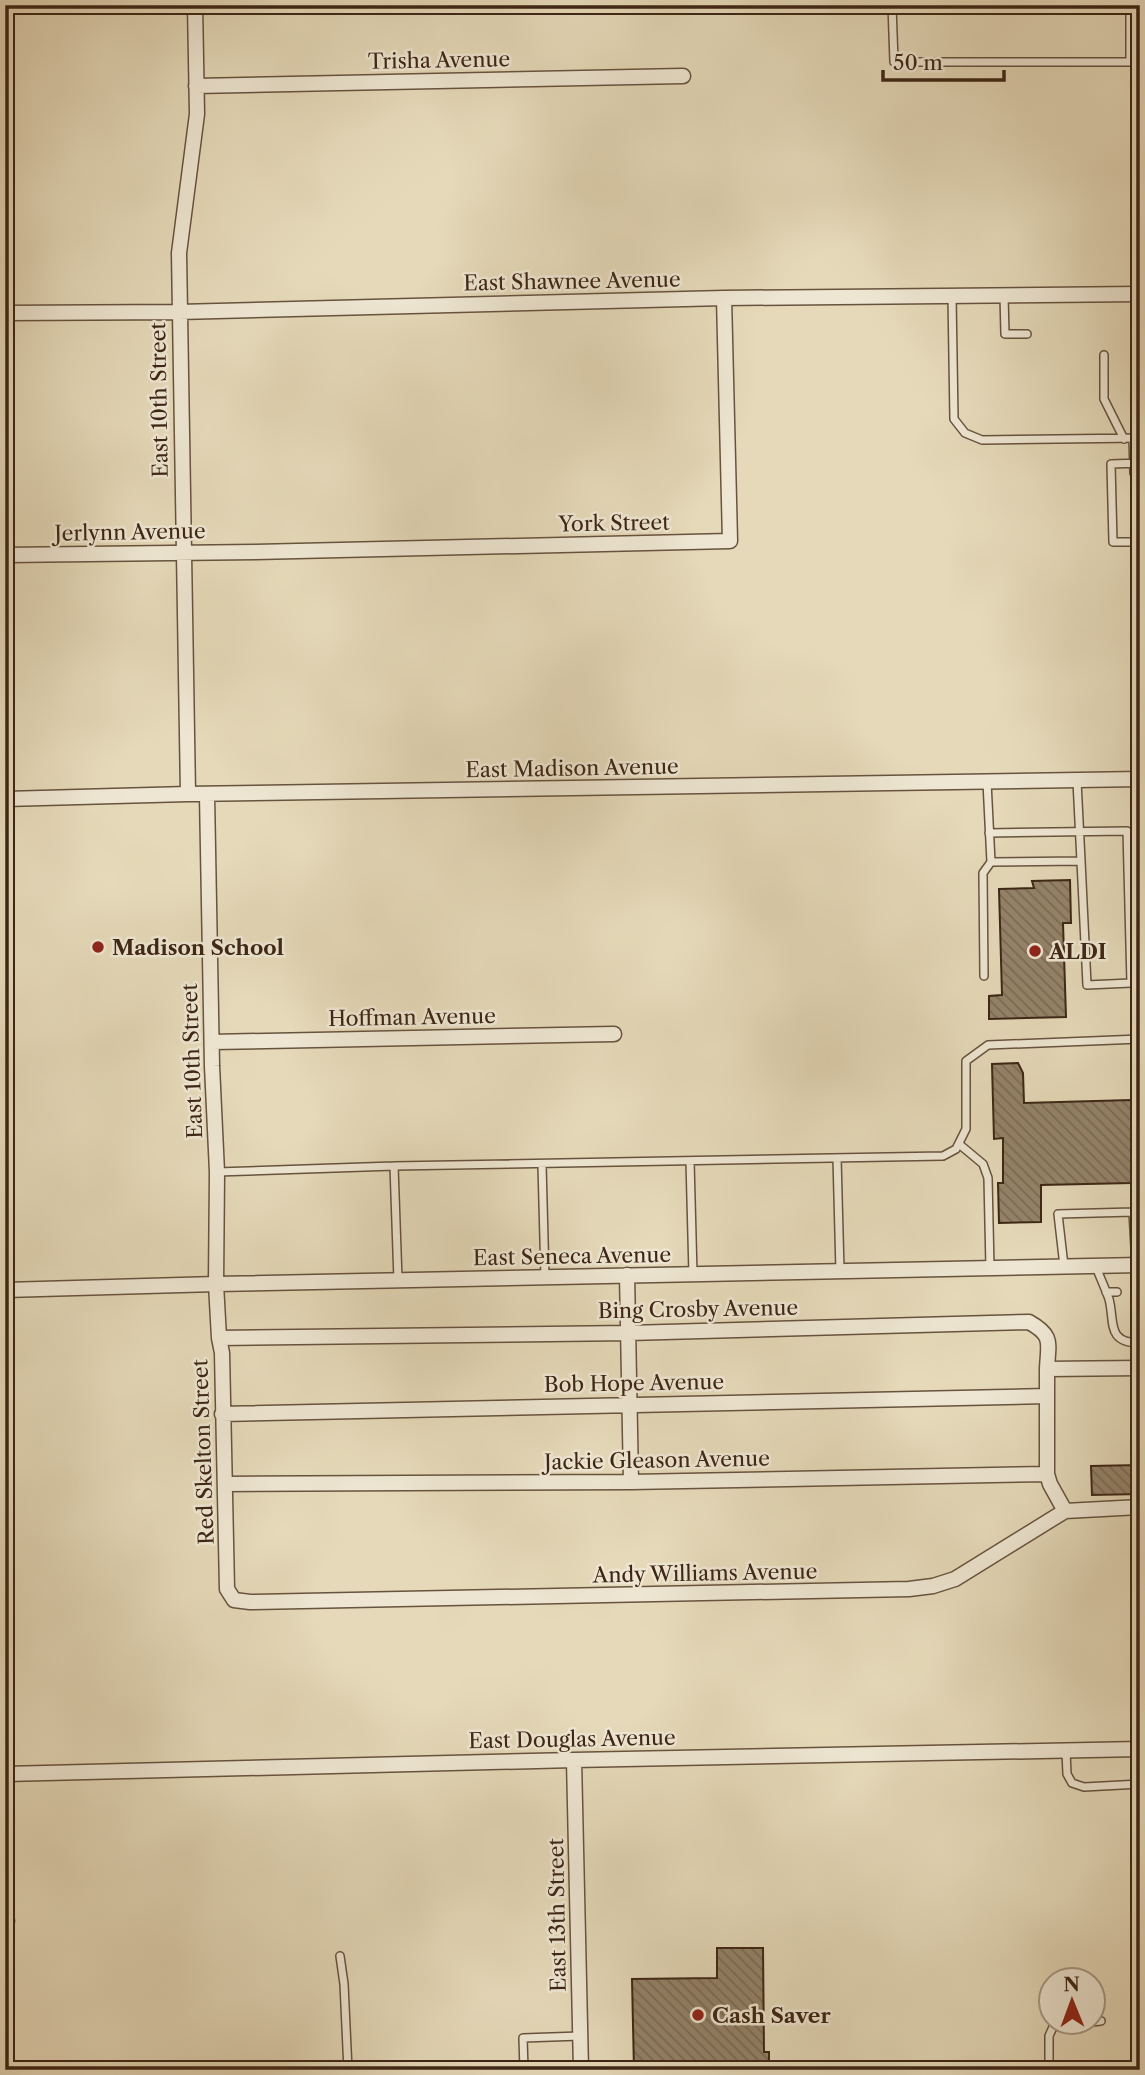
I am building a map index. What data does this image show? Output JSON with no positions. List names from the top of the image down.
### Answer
{
  "streets": {
    "street": [
      "Trisha Avenue",
      "East Shawnee Avenue",
      "East 10th Street",
      "York Street",
      "Jerlynn Avenue",
      "East Madison Avenue",
      "Hoffman Avenue",
      "East Seneca Avenue",
      "Bing Crosby Avenue",
      "Bob Hope Avenue",
      "Red Skelton Street",
      "Jackie Gleason Avenue",
      "Andy Williams Avenue",
      "East Douglas Avenue",
      "East 13th Street"
    ]
  },
  "crossings": [
    ["Trisha Avenue", "East 10th Street"],
    ["East Shawnee Avenue", "East 10th Street"],
    ["East Shawnee Avenue", "York Street"],
    ["East 10th Street", "Jerlynn Avenue"],
    ["East 10th Street", "East Madison Avenue"],
    ["East 10th Street", "Hoffman Avenue"],
    ["East 10th Street", "East Seneca Avenue"],
    ["East 10th Street", "Red Skelton Street"],
    ["York Street", "Jerlynn Avenue"],
    ["East Seneca Avenue", "Red Skelton Street"],
    ["Bing Crosby Avenue", "Red Skelton Street"],
    ["Bob Hope Avenue", "Red Skelton Street"],
    ["Red Skelton Street", "Jackie Gleason Avenue"],
    ["Red Skelton Street", "Andy Williams Avenue"],
    ["East Douglas Avenue", "East 13th Street"]
  ],
  "places": ["Madison School", "ALDI", "Cash Saver"],
  "scale_bar": "50 m",
  "north": "top"
}
